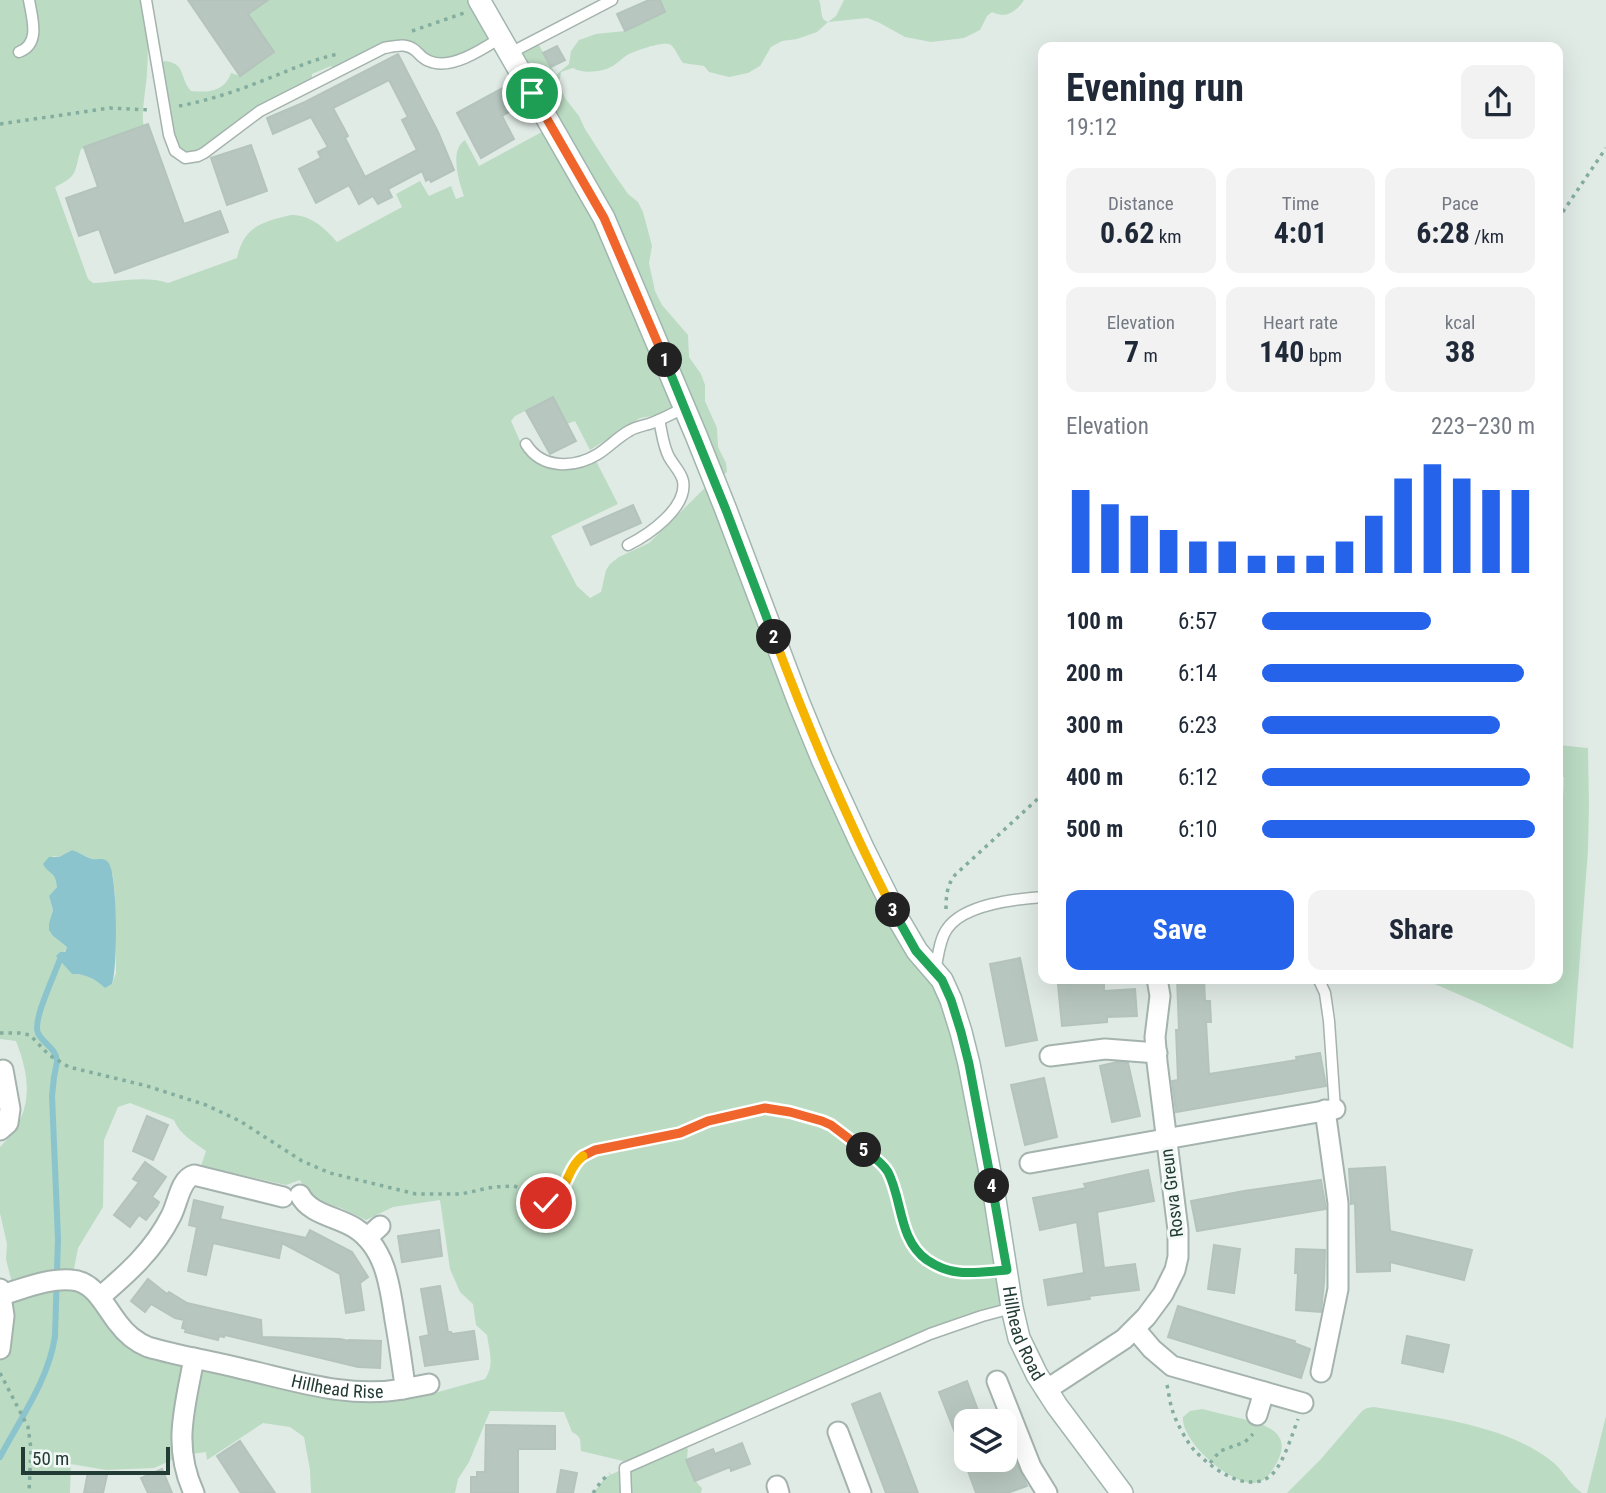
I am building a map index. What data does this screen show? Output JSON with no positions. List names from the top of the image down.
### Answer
{
  "streets": {
    "street": ["Rosva Greun", "Hillhead Road", "Hillhead Rise"]
  },
  "crossings": [
    ["Rosva Greun", "Hillhead Road"]
  ],
  "scale_bar": "50 m",
  "page": {
    "heading": ["Evening run", "19:12"],
    "stats": [
      ["Distance", "0.62 km"],
      ["Time", "4:01"],
      ["Pace", "6:28 /km"],
      ["Elevation", "7 m"],
      ["Heart rate", "140 bpm"],
      ["kcal", "38"]
    ],
    "pins": [
      "1",
      "2",
      "3",
      "5",
      "4"
    ],
    "chart": ["Elevation", "223–230 m"],
    "list": [
      {
        "name": "100 m",
        "note": "6:57"
      },
      {
        "name": "200 m",
        "note": "6:14"
      },
      {
        "name": "300 m",
        "note": "6:23"
      },
      {
        "name": "400 m",
        "note": "6:12"
      },
      {
        "name": "500 m",
        "note": "6:10"
      }
    ],
    "buttons": ["Save", "Share"],
    "scale": "50 m"
  }
}
